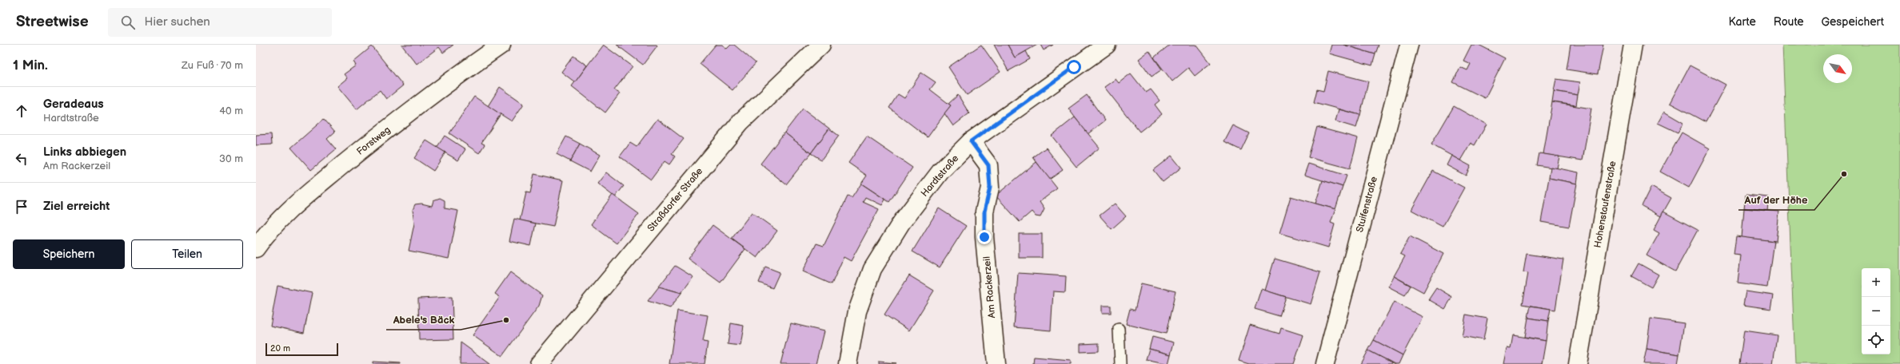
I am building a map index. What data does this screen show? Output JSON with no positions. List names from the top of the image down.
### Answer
{
  "streets": {
    "street": [
      "Forstweg",
      "Hardtstraße",
      "Straßdorfer Straße",
      "Stuifenstraße",
      "Hohenstaufenstraße",
      "Am Rackerzeil"
    ]
  },
  "crossings": [
    ["Hardtstraße", "Am Rackerzeil"]
  ],
  "places": ["Auf der Höhe", "Abele's Bäck"],
  "scale_bar": "20 m",
  "north": "bottom right",
  "page": {
    "header": "Streetwise",
    "search": "Hier suchen",
    "nav": ["Karte", "Route", "Gespeichert"],
    "heading": ["1 Min.", "Zu Fuß · 70 m"],
    "list": [
      ["Geradeaus", "Hardtstraße", "40 m"],
      ["Links abbiegen", "Am Rackerzeil", "30 m"],
      "Ziel erreicht"
    ],
    "buttons": ["Speichern", "Teilen"],
    "map_buttons": ["+", "−"],
    "scale": "20 m"
  }
}
